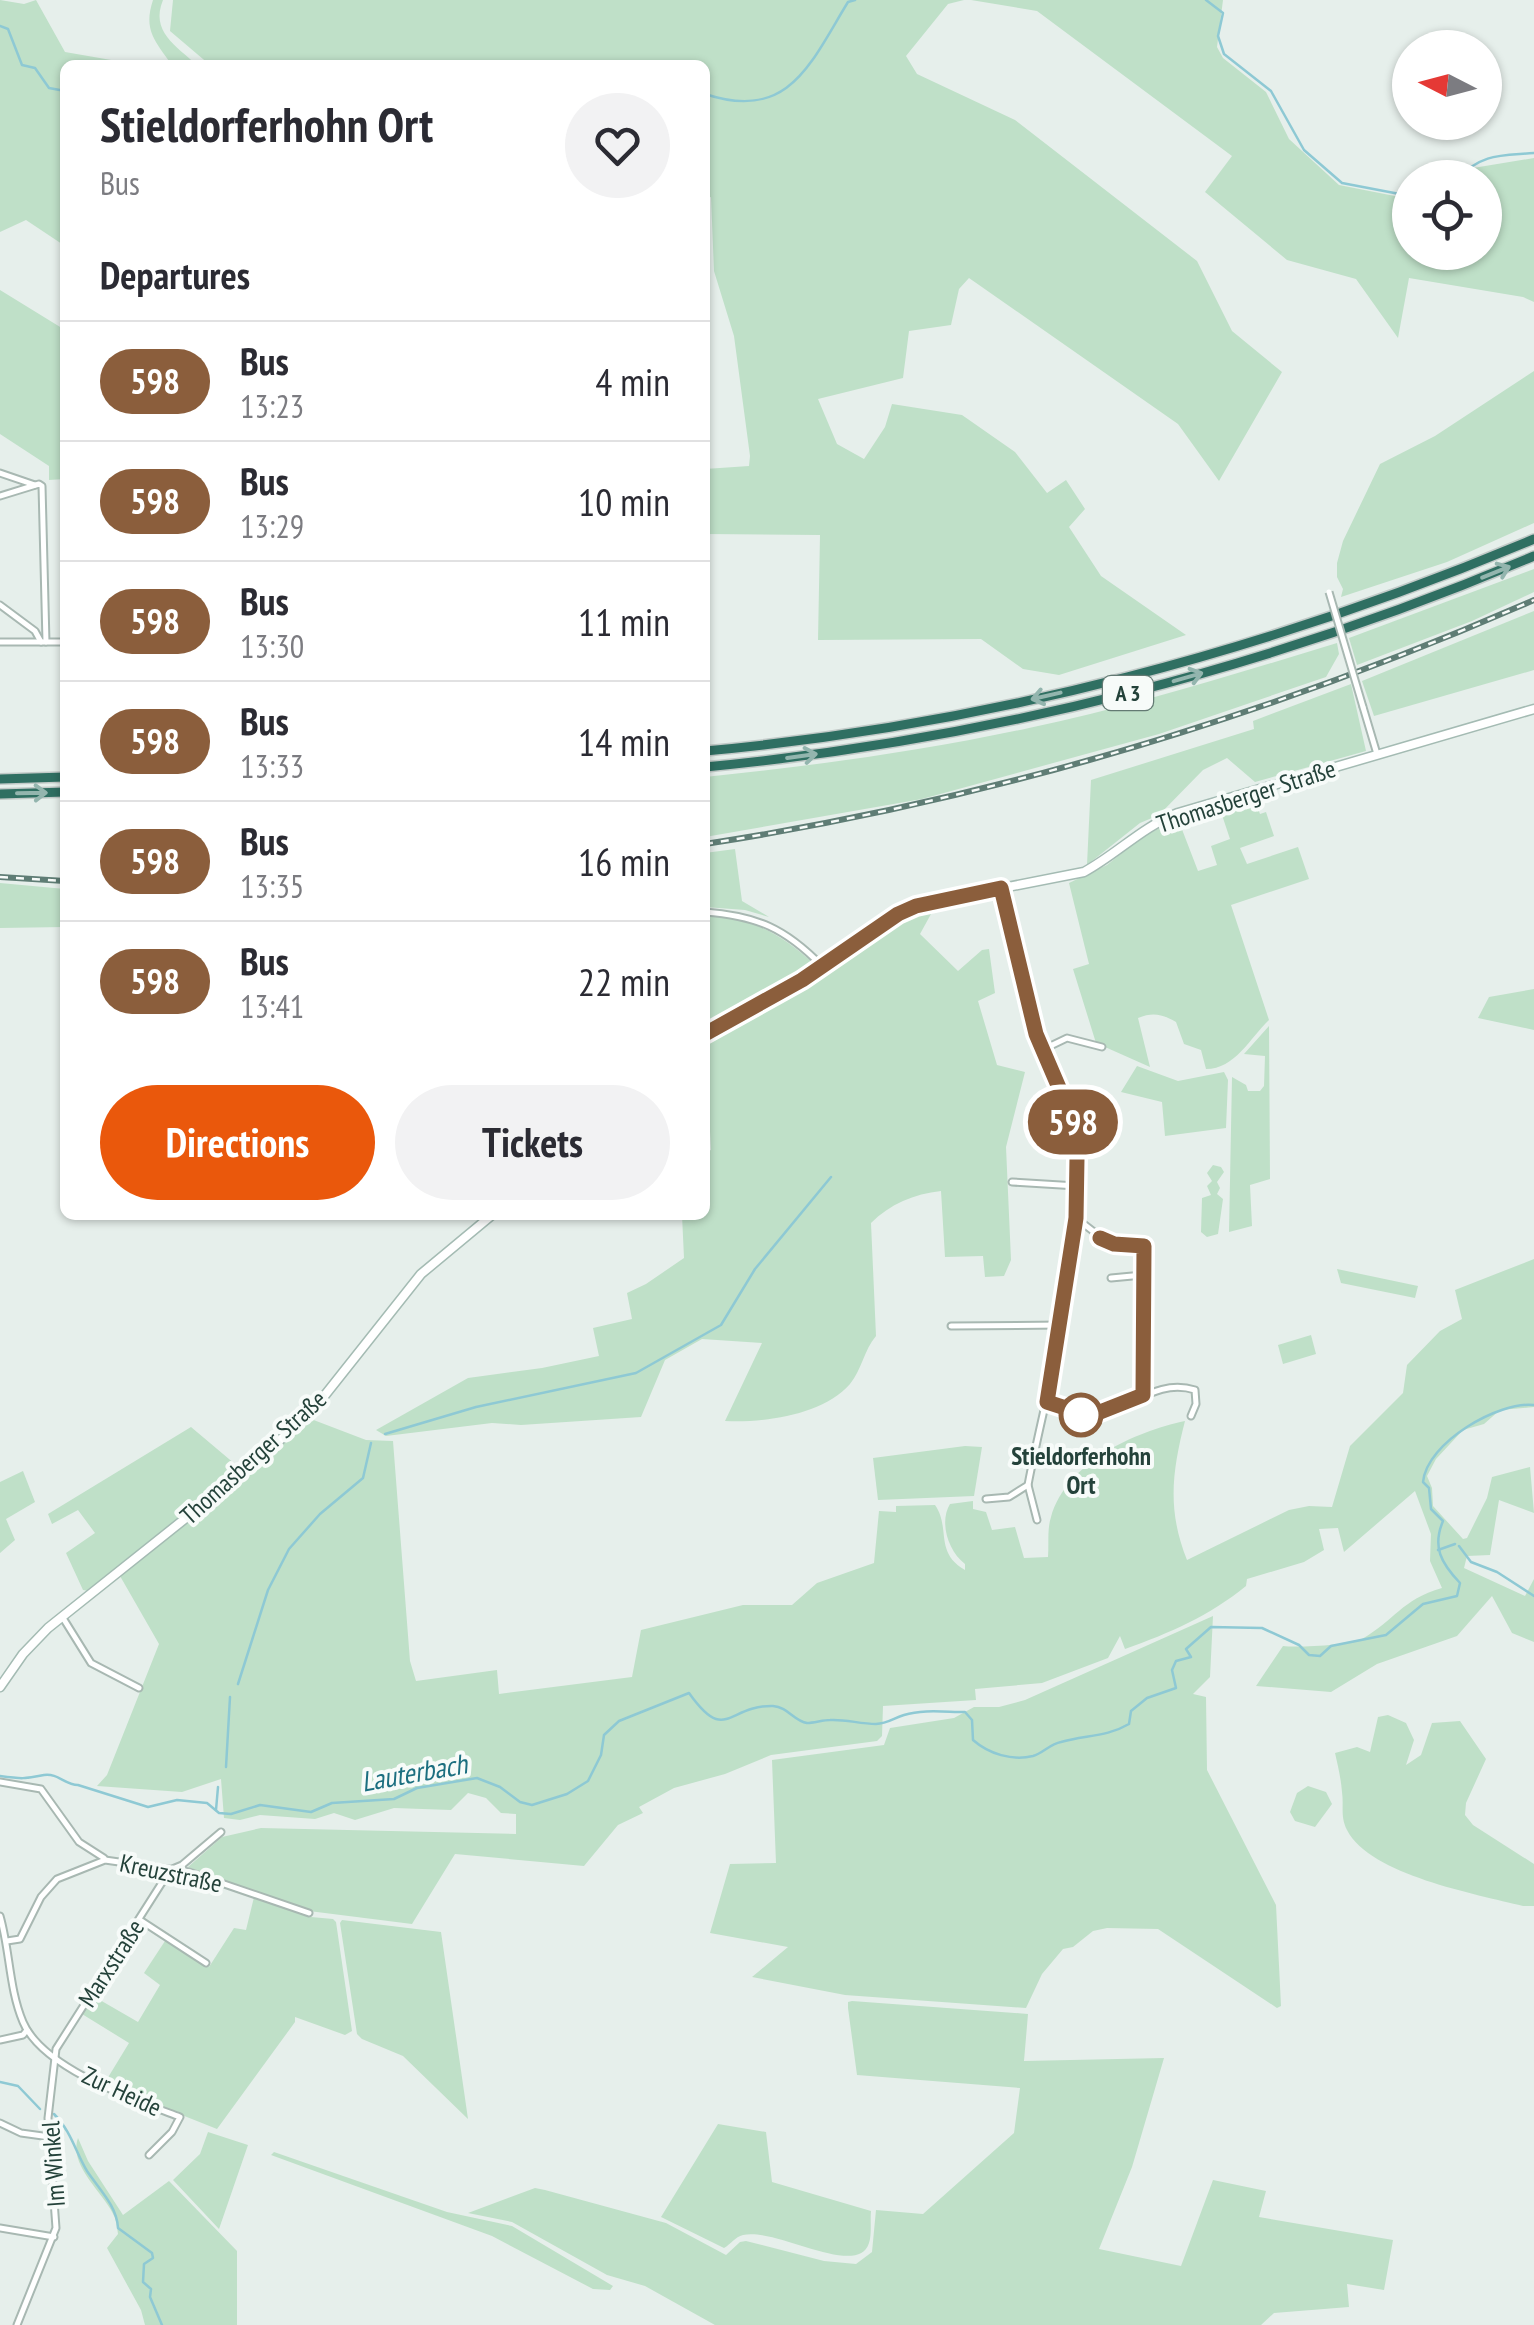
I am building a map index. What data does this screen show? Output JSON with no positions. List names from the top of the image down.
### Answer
{
  "streets": {
    "highway": ["A 3"],
    "main road": ["Thomasberger Straße"],
    "street": [
      "Kreuzstraße",
      "Marxstraße",
      "Zur Heide",
      "Im Winkel"
    ]
  },
  "crossings": [
    ["Kreuzstraße", "Marxstraße"],
    ["Kreuzstraße", "Zur Heide"],
    ["Marxstraße", "Zur Heide"],
    ["Marxstraße", "Im Winkel"],
    ["Zur Heide", "Im Winkel"]
  ],
  "water": ["Lauterbach"],
  "places": ["Stieldorferhohn Ort"],
  "lines": ["bus line 598"],
  "north": "left",
  "page": {
    "on_map": "598",
    "heading": [
      ["Stieldorferhohn Ort", "Bus"],
      "Departures"
    ],
    "list": [
      {
        "mark": "598",
        "name": "Bus",
        "note": "13:23",
        "value": "4 min"
      },
      {
        "mark": "598",
        "name": "Bus",
        "note": "13:29",
        "value": "10 min"
      },
      {
        "mark": "598",
        "name": "Bus",
        "note": "13:30",
        "value": "11 min"
      },
      {
        "mark": "598",
        "name": "Bus",
        "note": "13:33",
        "value": "14 min"
      },
      {
        "mark": "598",
        "name": "Bus",
        "note": "13:35",
        "value": "16 min"
      },
      {
        "mark": "598",
        "name": "Bus",
        "note": "13:41",
        "value": "22 min"
      }
    ],
    "buttons": ["Directions", "Tickets"]
  }
}
